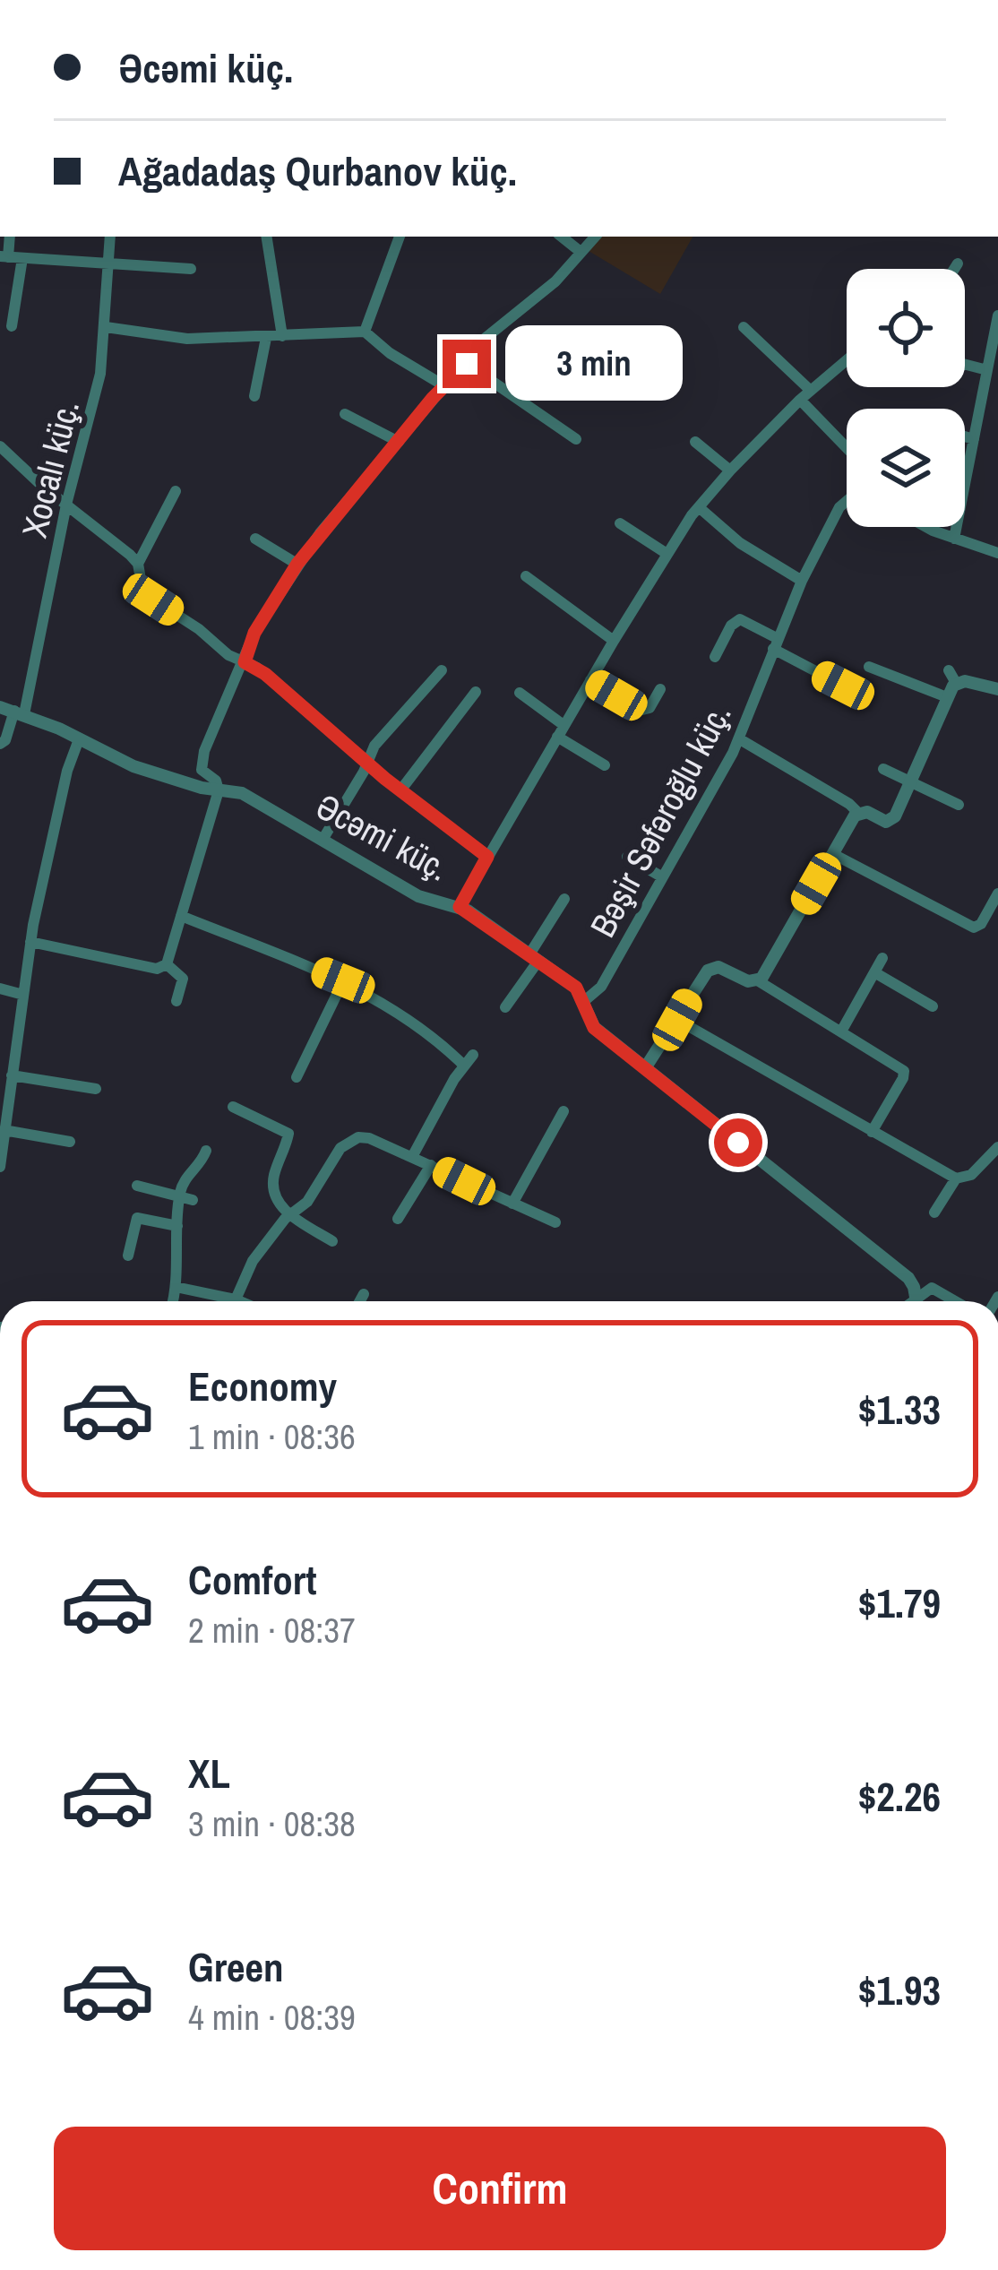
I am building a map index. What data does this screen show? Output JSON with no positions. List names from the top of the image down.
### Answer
{
  "streets": {
    "street": ["Xocalı küç.", "Bəşir Səfəroğlu küç.", "Əcəmi küç."]
  },
  "crossings": [
    ["Xocalı küç.", "Əcəmi küç."],
    ["Bəşir Səfəroğlu küç.", "Əcəmi küç."]
  ],
  "page": {
    "banner": ["Əcəmi küç.", "Ağadadaş Qurbanov küç."],
    "bubble": "3 min",
    "list": [
      {
        "name": "Economy",
        "note": "1 min · 08:36",
        "value": "$1.33"
      },
      {
        "name": "Comfort",
        "note": "2 min · 08:37",
        "value": "$1.79"
      },
      {
        "name": "XL",
        "note": "3 min · 08:38",
        "value": "$2.26"
      },
      {
        "name": "Green",
        "note": "4 min · 08:39",
        "value": "$1.93"
      }
    ],
    "buttons": "Confirm"
  }
}
